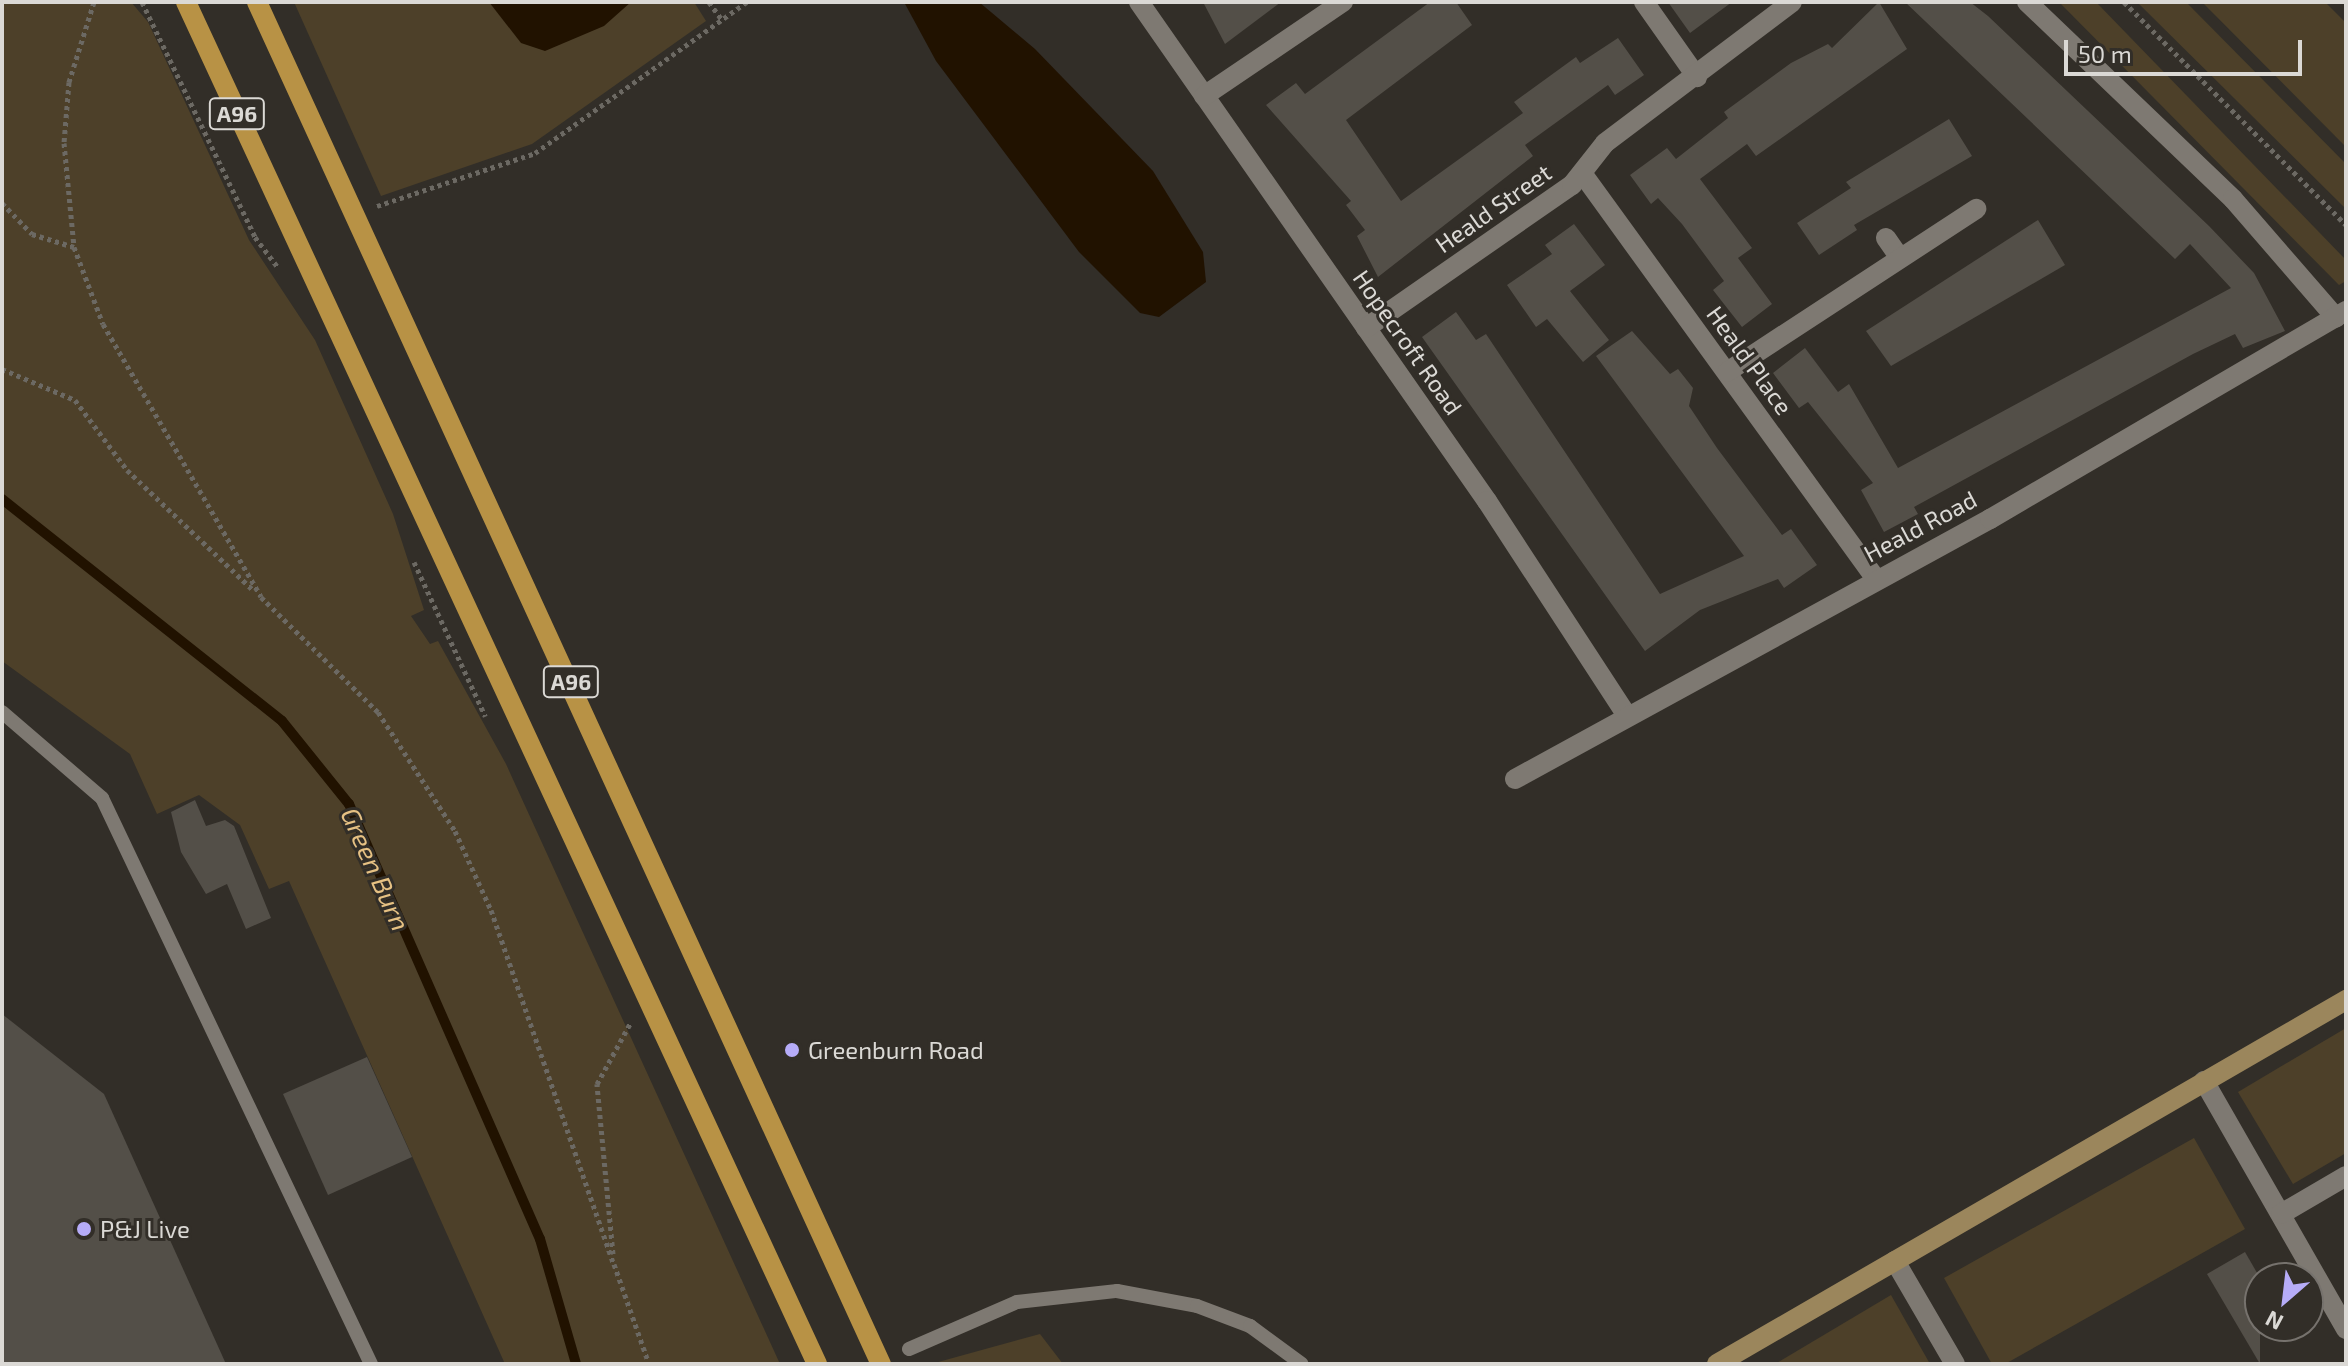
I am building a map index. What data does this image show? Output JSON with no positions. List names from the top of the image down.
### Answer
{
  "streets": {
    "main road": ["A96"],
    "street": [
      "Heald Street",
      "Hopecroft Road",
      "Heald Place",
      "Heald Road"
    ]
  },
  "crossings": [
    ["Heald Street", "Hopecroft Road"],
    ["Heald Street", "Heald Place"],
    ["Hopecroft Road", "Heald Road"],
    ["Heald Place", "Heald Road"]
  ],
  "water": ["Green Burn"],
  "places": ["Greenburn Road", "P&J Live"],
  "scale_bar": "50 m",
  "north": "bottom left"
}
